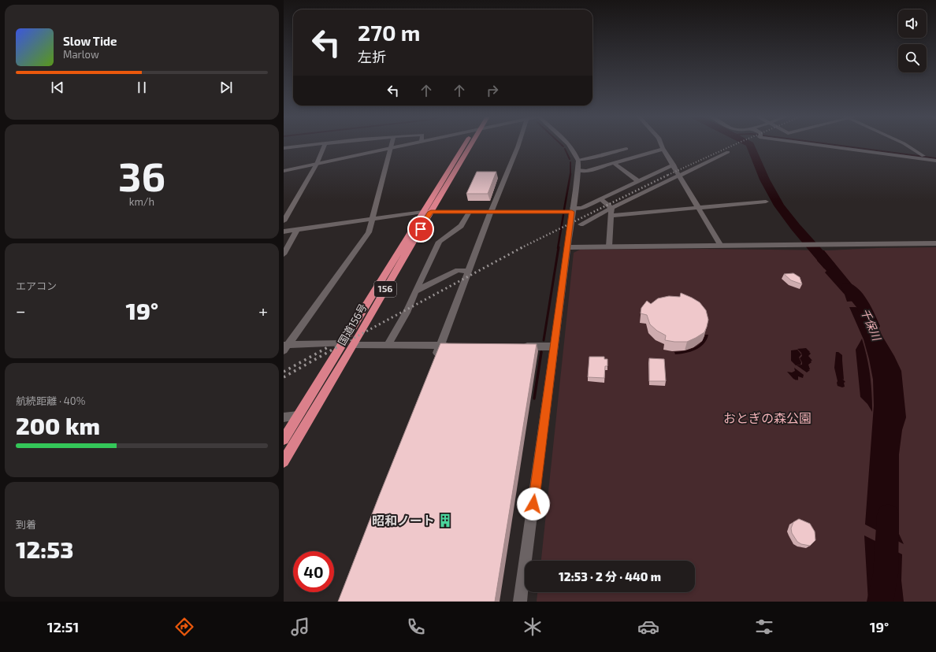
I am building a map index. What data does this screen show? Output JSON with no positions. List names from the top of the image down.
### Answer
{
  "streets": {
    "highway": ["156", "国道156号"]
  },
  "water": ["千保川"],
  "parks": ["おとぎの森公園"],
  "places": {
    "building": ["昭和ノート"]
  },
  "page": {
    "turn": ["270 m", "左折"],
    "song": ["Slow Tide", "Marlow"],
    "tile": [
      ["36", "km/h"],
      "エアコン",
      ["航続距離 · 40%", "200 km"],
      ["到着", "12:53"]
    ],
    "heat": ["−", "19°", "+"],
    "limit": "40",
    "trip": "12:53 · 2 分 · 440 m",
    "tabs": ["12:51", "19°"]
  }
}
